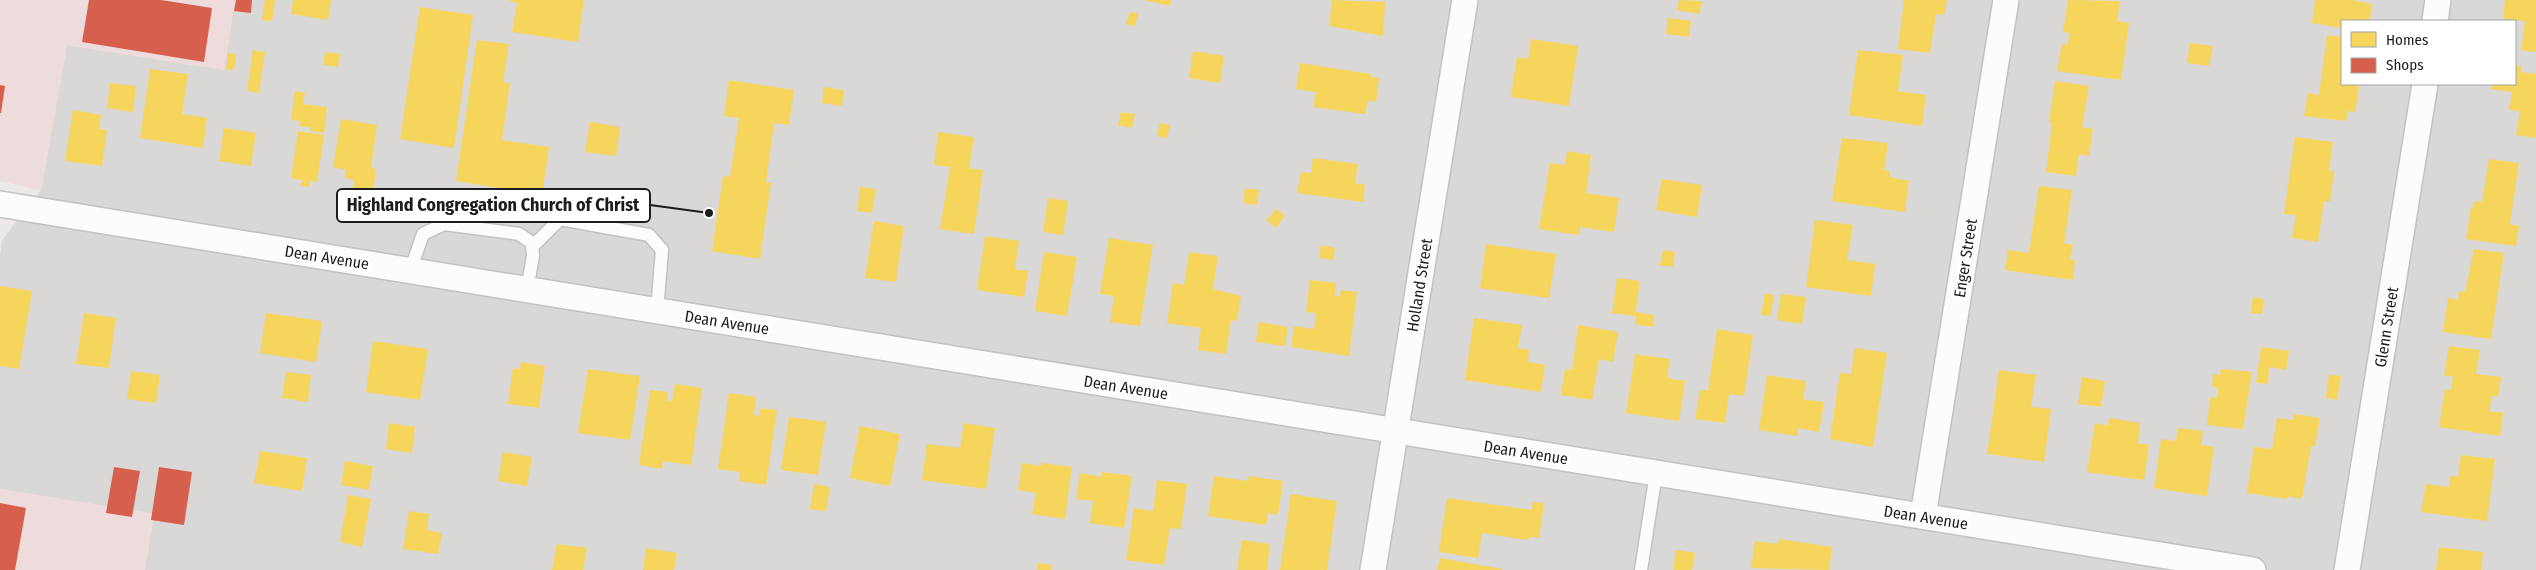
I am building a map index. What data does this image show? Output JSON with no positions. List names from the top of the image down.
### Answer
{
  "streets": {
    "street": [
      "Dean Avenue",
      "Enger Street",
      "Holland Street",
      "Glenn Street"
    ]
  },
  "crossings": [
    ["Dean Avenue", "Enger Street"],
    ["Dean Avenue", "Holland Street"]
  ],
  "places": ["Highland Congregation Church of Christ"],
  "legend": ["Homes", "Shops"]
}
